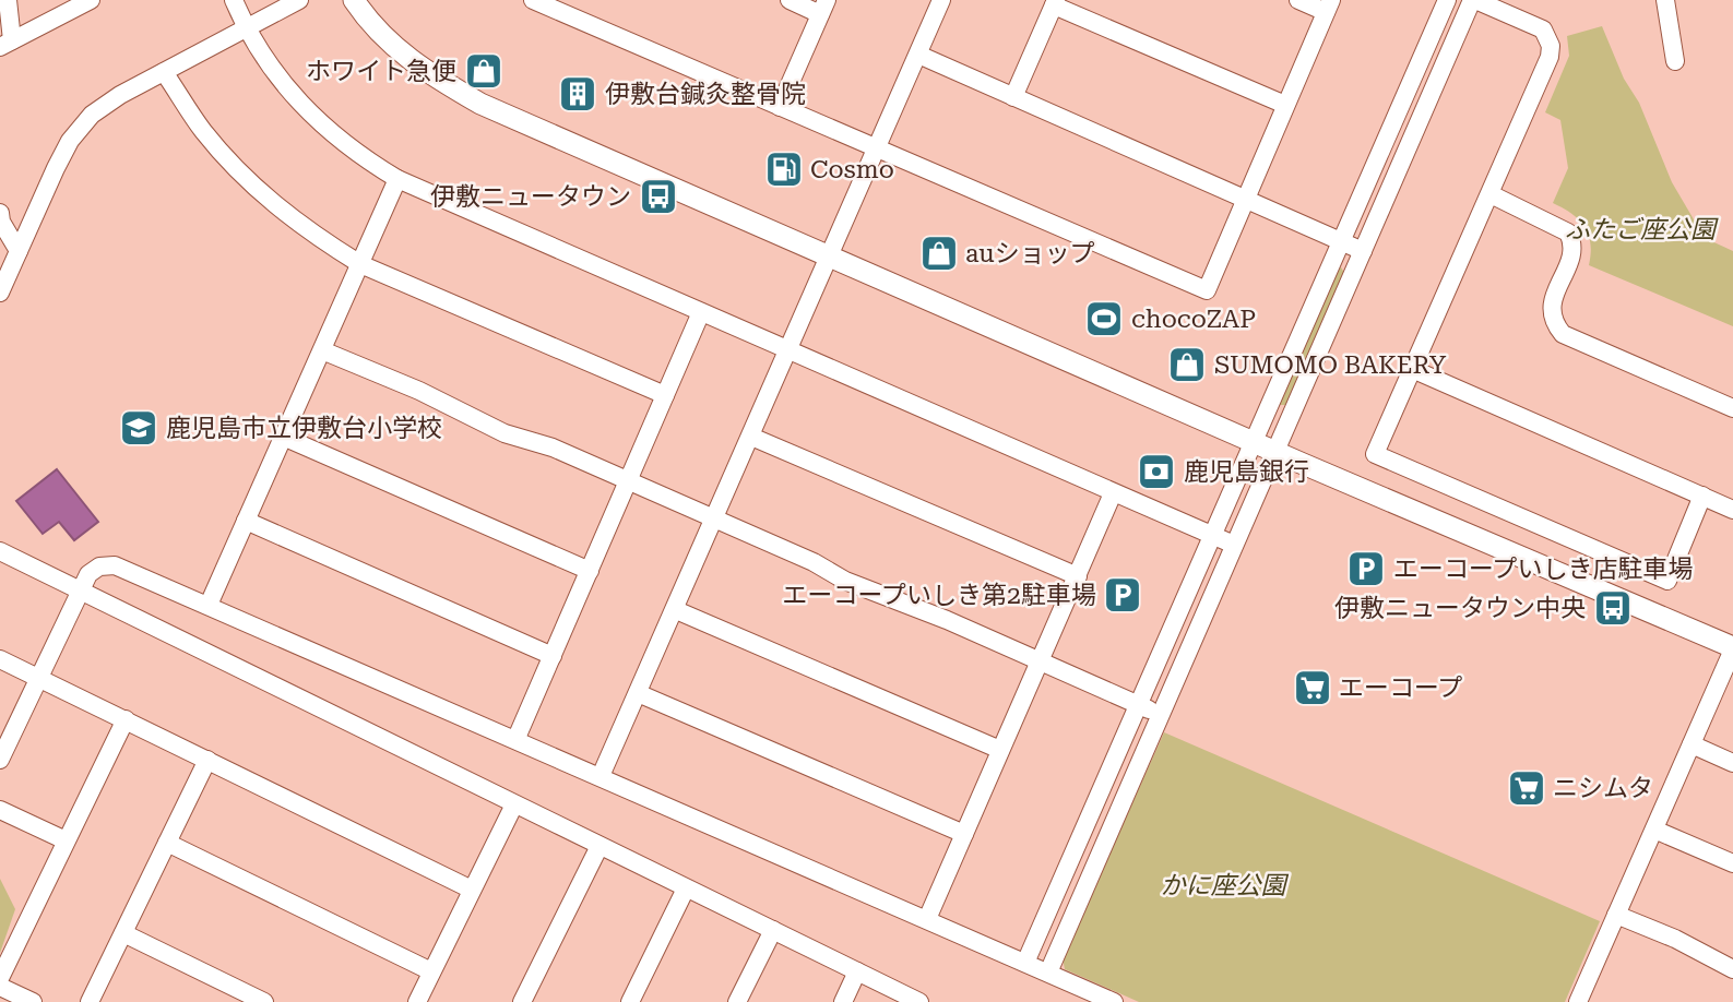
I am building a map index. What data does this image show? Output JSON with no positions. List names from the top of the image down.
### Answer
{
  "parks": ["ふたご座公園", "かに座公園"],
  "places": {
    "shop": ["ホワイト急便", "auショップ", "SUMOMO BAKERY"],
    "building": ["伊敷台鍼灸整骨院"],
    "fuel station": ["Cosmo"],
    "bus stop": ["伊敷ニュータウン", "伊敷ニュータウン中央"],
    "sports": ["chocoZAP"],
    "school or university": ["鹿児島市立伊敷台小学校"],
    "bank": ["鹿児島銀行"],
    "parking": ["エーコープいしき店駐車場", "エーコープいしき第2駐車場"],
    "supermarket": ["エーコープ", "ニシムタ"]
  }
}
